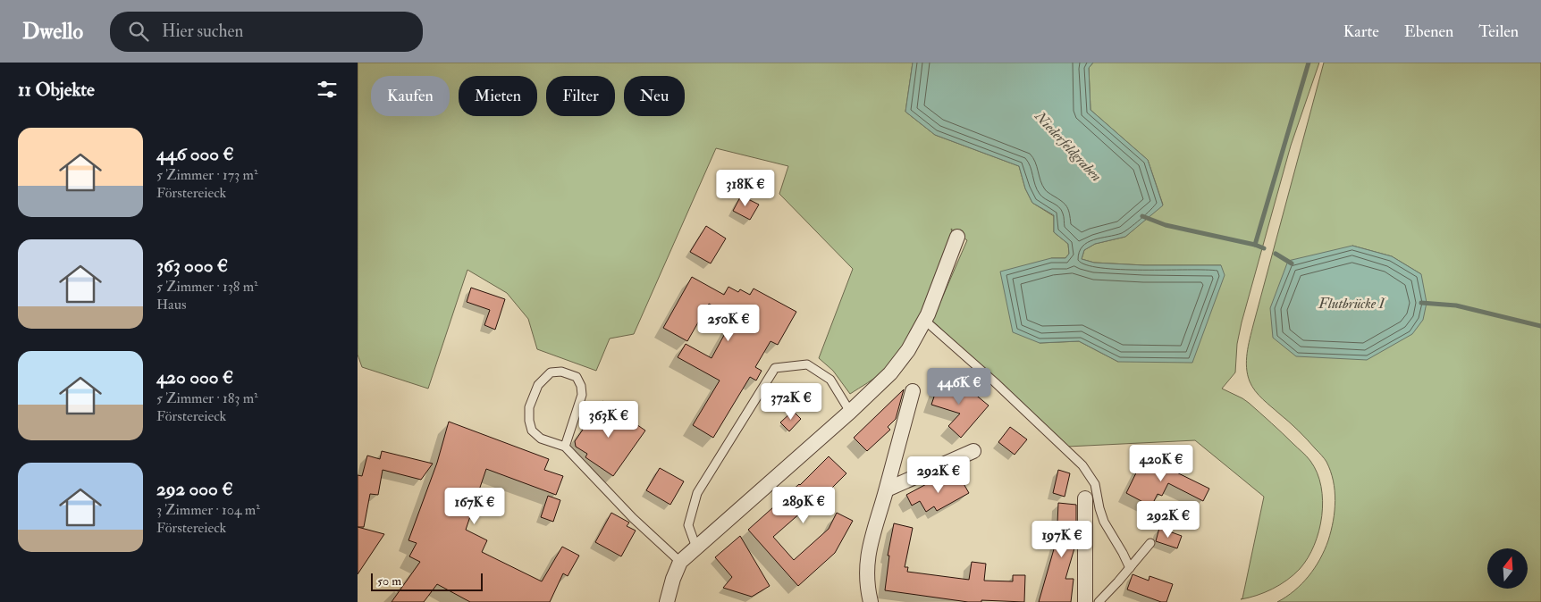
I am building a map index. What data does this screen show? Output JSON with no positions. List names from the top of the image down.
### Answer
{
  "water": ["Niederfeldgraben", "Flutbrücke I"],
  "scale_bar": "50 m",
  "north": "top",
  "page": {
    "header": "Dwello",
    "search": "Hier suchen",
    "nav": ["Karte", "Ebenen", "Teilen"],
    "heading": "11 Objekte",
    "chip": [
      "Kaufen",
      "Mieten",
      "Filter",
      "Neu"
    ],
    "list": [
      {
        "name": "446 000 €",
        "note": "5 Zimmer · 173 m² · Förstereieck"
      },
      {
        "name": "363 000 €",
        "note": "5 Zimmer · 138 m² · Haus"
      },
      {
        "name": "420 000 €",
        "note": "5 Zimmer · 183 m² · Förstereieck"
      },
      {
        "name": "292 000 €",
        "note": "3 Zimmer · 104 m² · Förstereieck"
      }
    ],
    "price": [
      "318K €",
      "250K €",
      "446K €",
      "372K €",
      "363K €",
      "420K €",
      "292K €",
      "289K €",
      "167K €",
      "292K €",
      "197K €"
    ],
    "scale": "50 m"
  }
}
